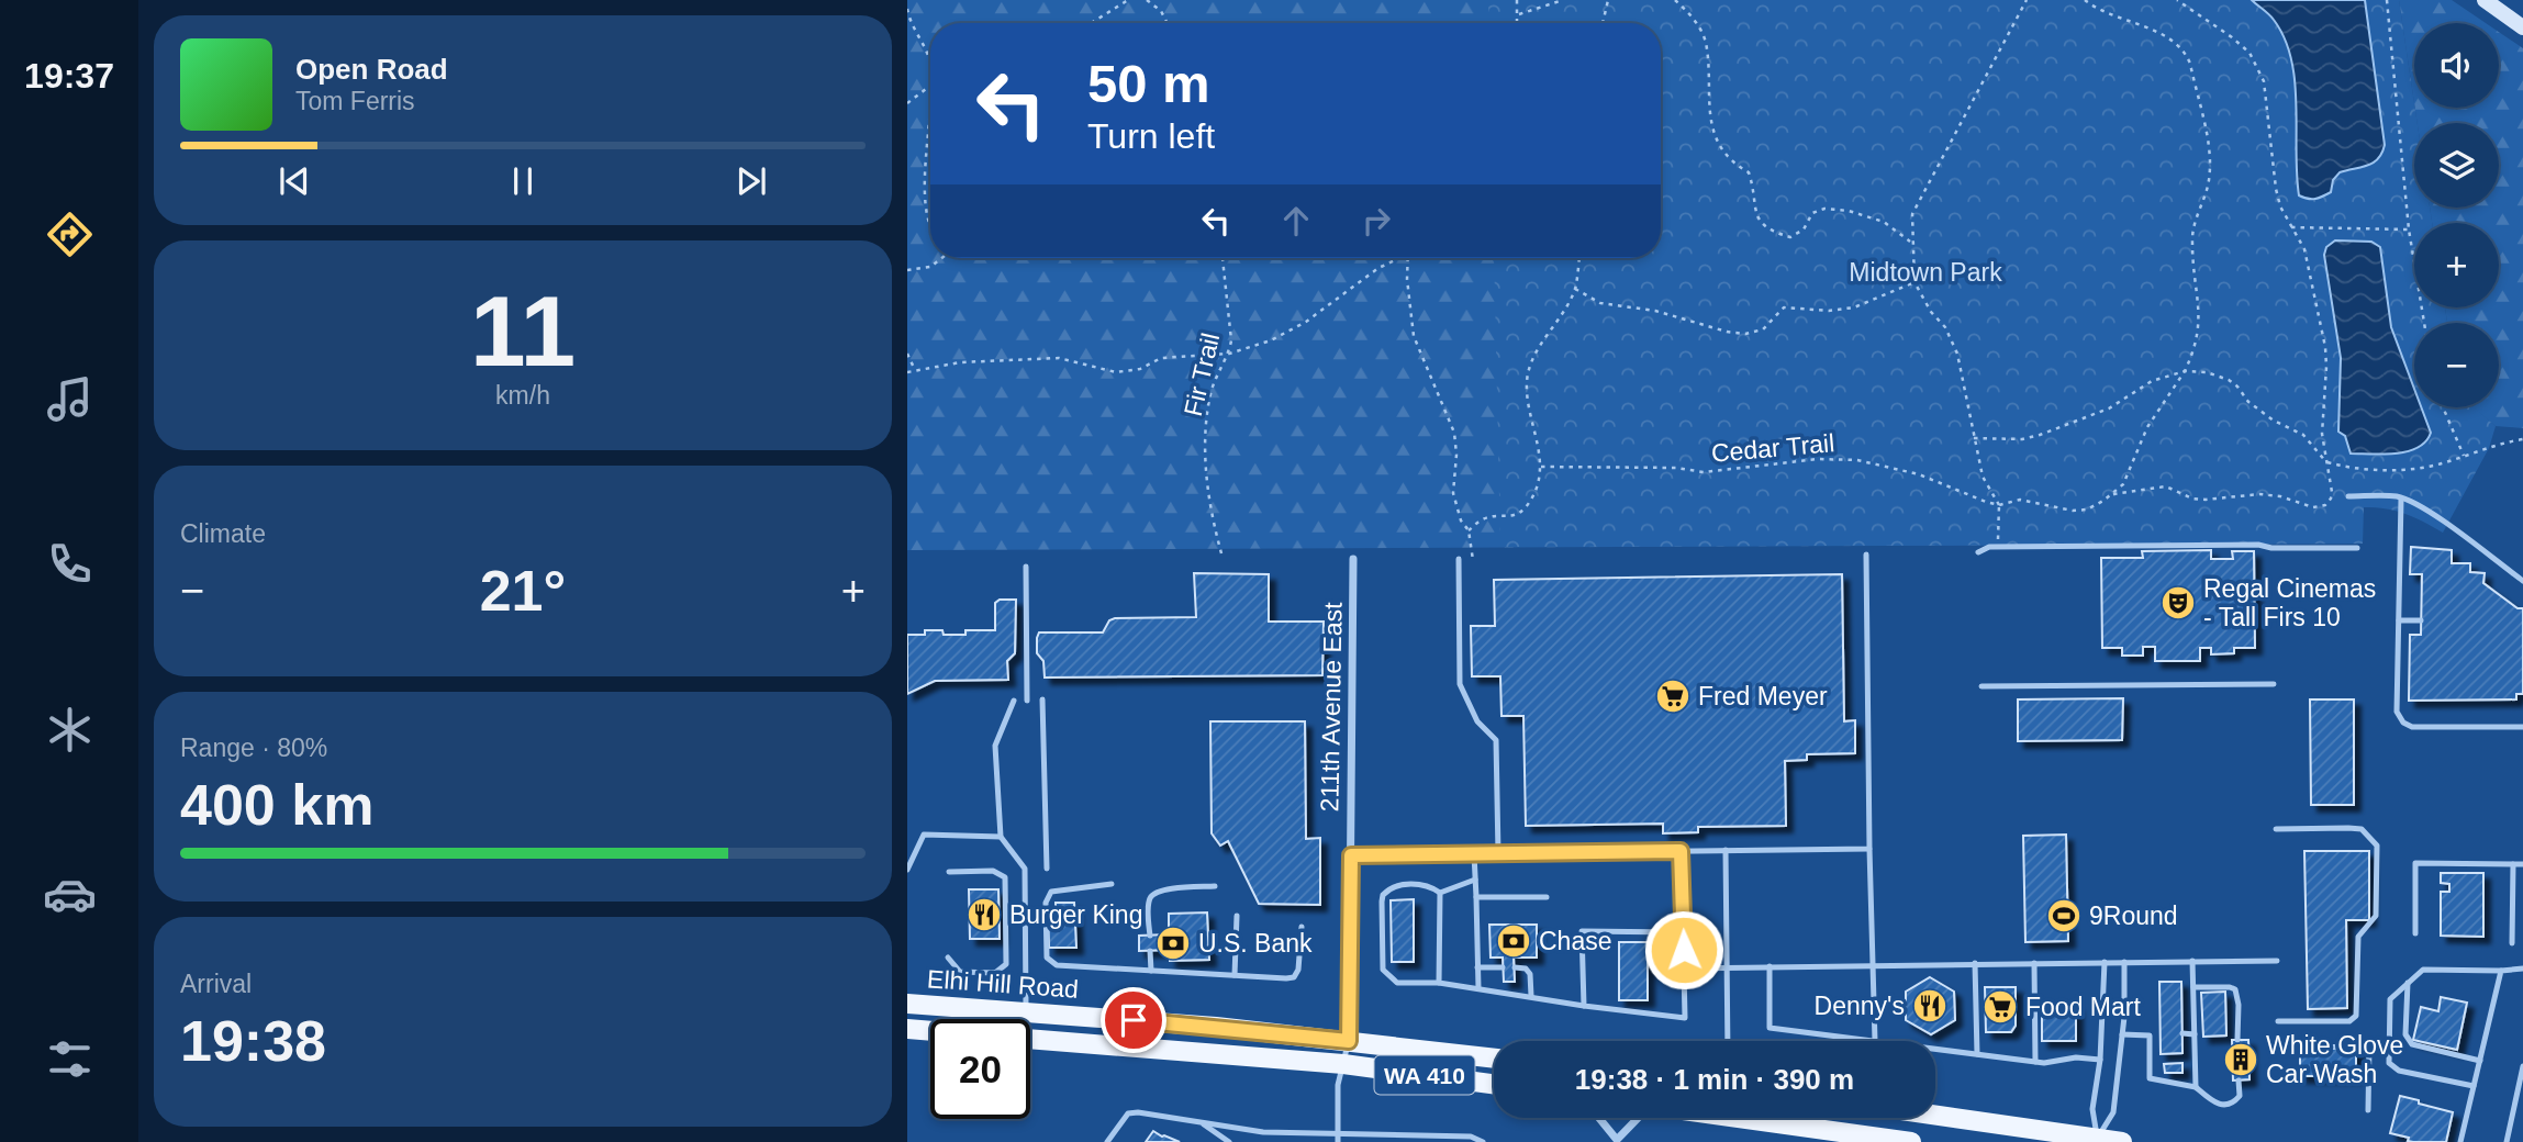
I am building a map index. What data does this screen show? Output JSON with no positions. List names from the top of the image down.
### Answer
{
  "streets": {
    "main road": ["Elhi Hill Road", "WA 410"],
    "street": ["211th Avenue East"],
    "path": ["Fir Trail", "Cedar Trail"]
  },
  "crossings": [
    ["211th Avenue East", "Elhi Hill Road"]
  ],
  "parks": ["Midtown Park"],
  "places": {
    "theatre": ["Regal Cinemas - Tall Firs 10"],
    "supermarket": ["Fred Meyer", "Food Mart"],
    "restaurant": ["Burger King", "Denny's"],
    "sports": ["9Round"],
    "bank": ["Chase", "U.S. Bank"],
    "building": ["White Glove Car Wash"]
  },
  "page": {
    "tabs": "19:37",
    "map_buttons": ["+", "−"],
    "turn": ["50 m", "Turn left"],
    "song": ["Open Road", "Tom Ferris"],
    "tile": [
      ["11", "km/h"],
      "Climate",
      ["Range · 80%", "400 km"],
      ["Arrival", "19:38"]
    ],
    "heat": ["−", "21°", "+"],
    "limit": "20",
    "trip": "19:38 · 1 min · 390 m"
  }
}
